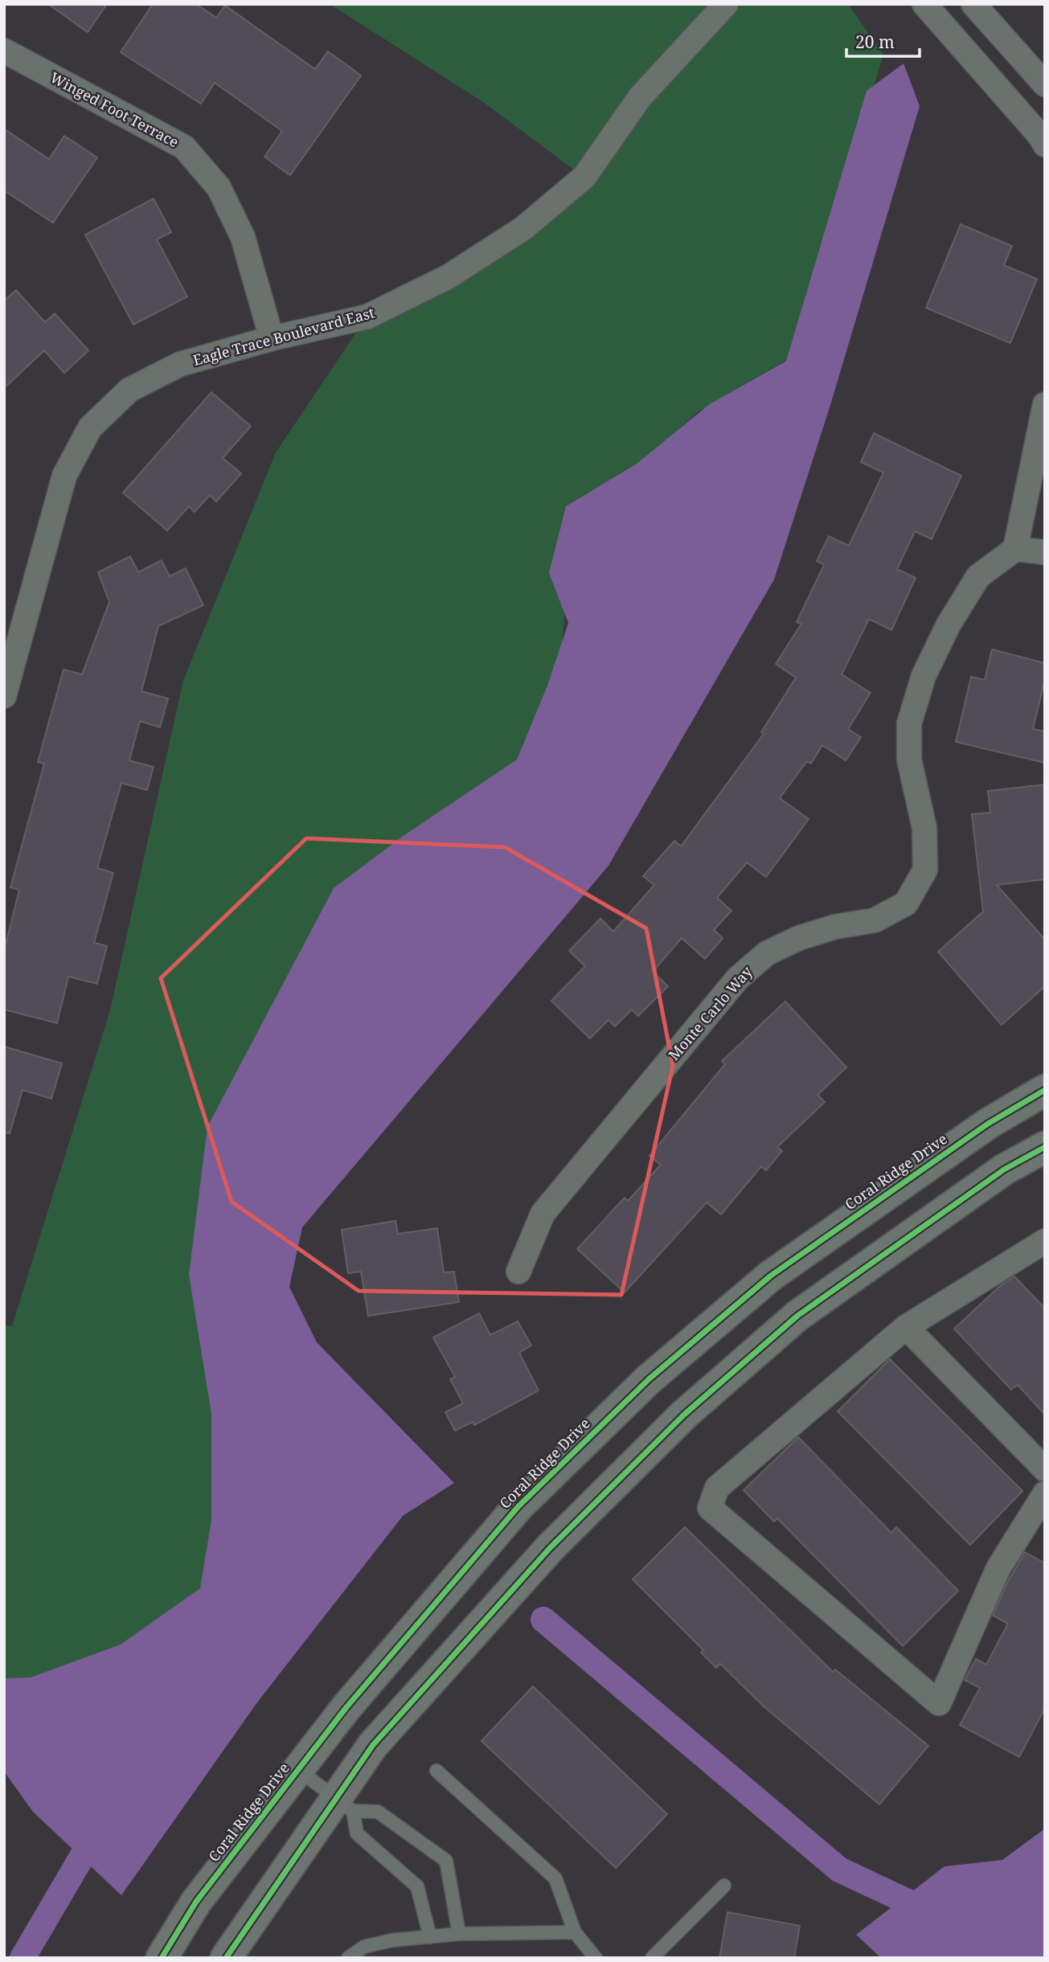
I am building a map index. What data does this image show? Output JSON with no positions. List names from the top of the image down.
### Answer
{
  "streets": {
    "main road": ["Coral Ridge Drive"],
    "street": ["Winged Foot Terrace", "Eagle Trace Boulevard East", "Monte Carlo Way"]
  },
  "crossings": [
    ["Winged Foot Terrace", "Eagle Trace Boulevard East"]
  ],
  "scale_bar": "20 m"
}
